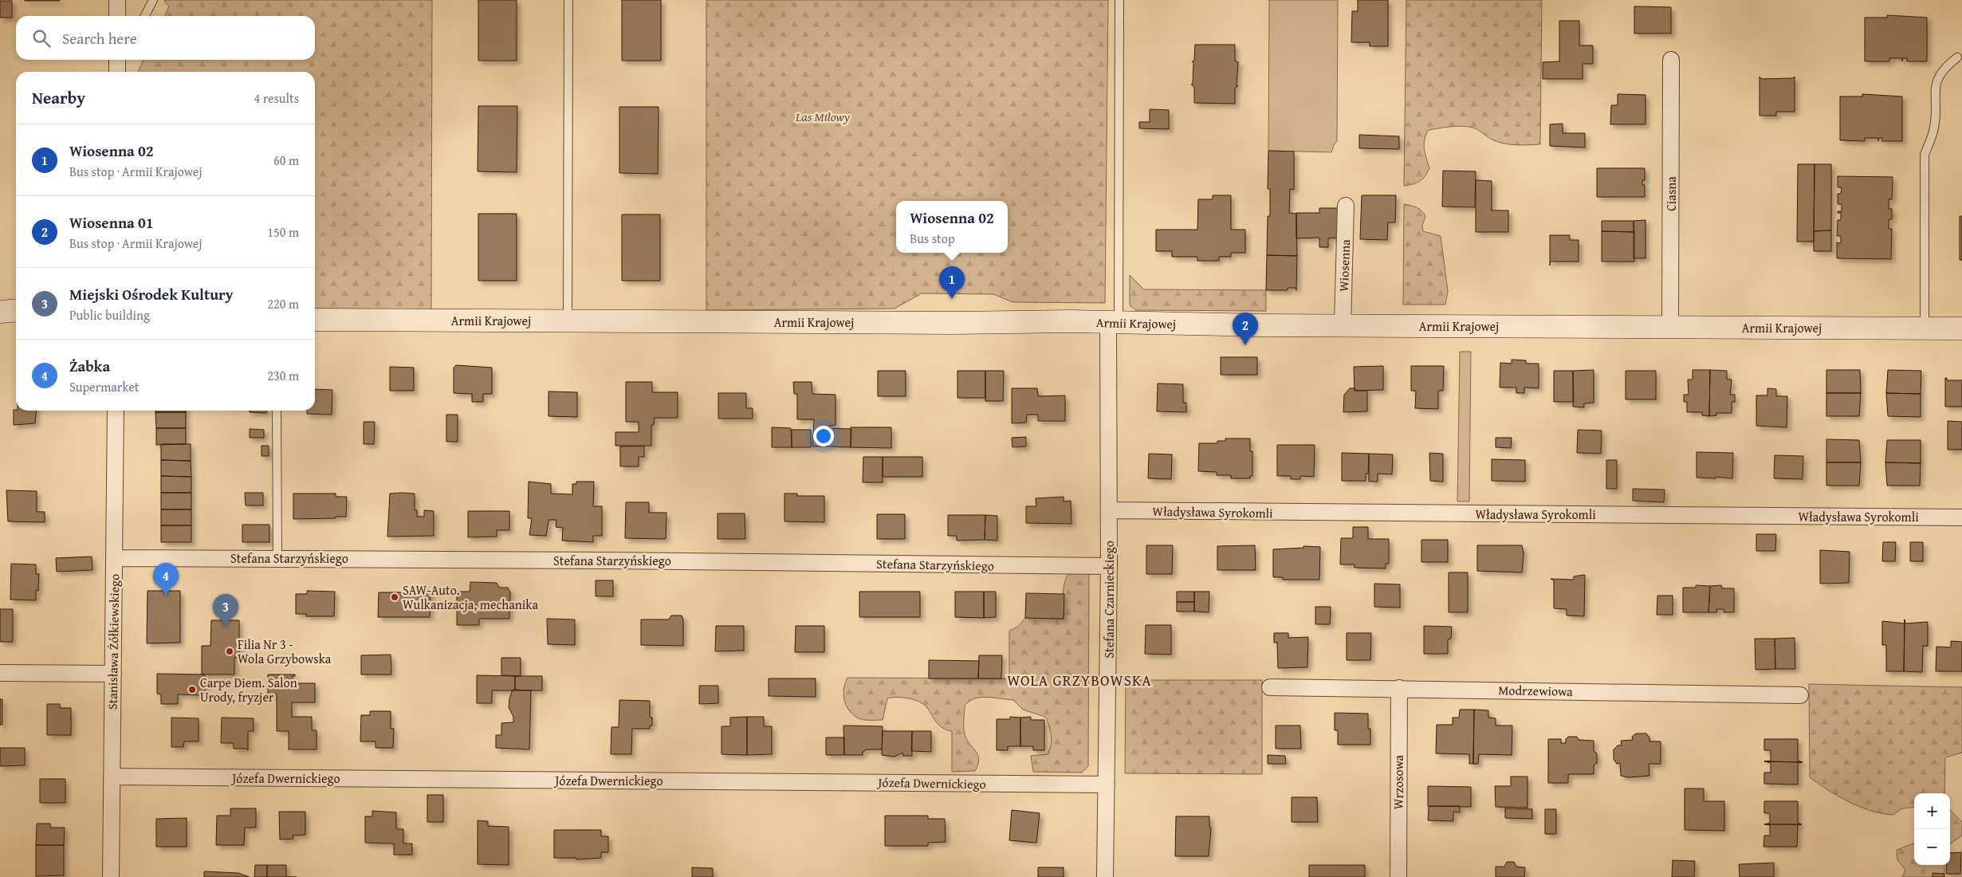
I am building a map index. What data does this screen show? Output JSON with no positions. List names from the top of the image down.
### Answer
{
  "streets": {
    "street": [
      "Ciasna",
      "Wiosenna",
      "Armii Krajowej",
      "Władysława Syrokomli",
      "Stefana Starzyńskiego",
      "Stefana Czarnieckiego",
      "Stanisława Żółkiewskiego",
      "Modrzewiowa",
      "Józefa Dwernickiego",
      "Wrzosowa"
    ]
  },
  "crossings": [
    ["Ciasna", "Armii Krajowej"],
    ["Wiosenna", "Armii Krajowej"],
    ["Armii Krajowej", "Stefana Czarnieckiego"],
    ["Władysława Syrokomli", "Stefana Czarnieckiego"],
    ["Stefana Starzyńskiego", "Stefana Czarnieckiego"],
    ["Stefana Starzyńskiego", "Stanisława Żółkiewskiego"],
    ["Stefana Czarnieckiego", "Józefa Dwernickiego"],
    ["Stanisława Żółkiewskiego", "Józefa Dwernickiego"],
    ["Modrzewiowa", "Wrzosowa"]
  ],
  "districts": ["WOLA GRZYBOWSKA"],
  "parks": ["Las Milowy"],
  "places": ["SAW-Auto. Wulkanizacja, mechanika", "Filia Nr 3 - Wola Grzybowska", "Carpe Diem. Salon Urody, fryzjer"],
  "page": {
    "search": "Search here",
    "heading": ["Nearby", "4 results"],
    "list": [
      {
        "mark": "1",
        "name": "Wiosenna 02",
        "note": "Bus stop · Armii Krajowej",
        "value": "60 m"
      },
      {
        "mark": "2",
        "name": "Wiosenna 01",
        "note": "Bus stop · Armii Krajowej",
        "value": "150 m"
      },
      {
        "mark": "3",
        "name": "Miejski Ośrodek Kultury",
        "note": "Public building",
        "value": "220 m"
      },
      {
        "mark": "4",
        "name": "Żabka",
        "note": "Supermarket",
        "value": "230 m"
      }
    ],
    "popup": ["Wiosenna 02", "Bus stop"],
    "pins": [
      "1",
      "2",
      "4",
      "3"
    ],
    "map_buttons": ["+", "−"]
  }
}
